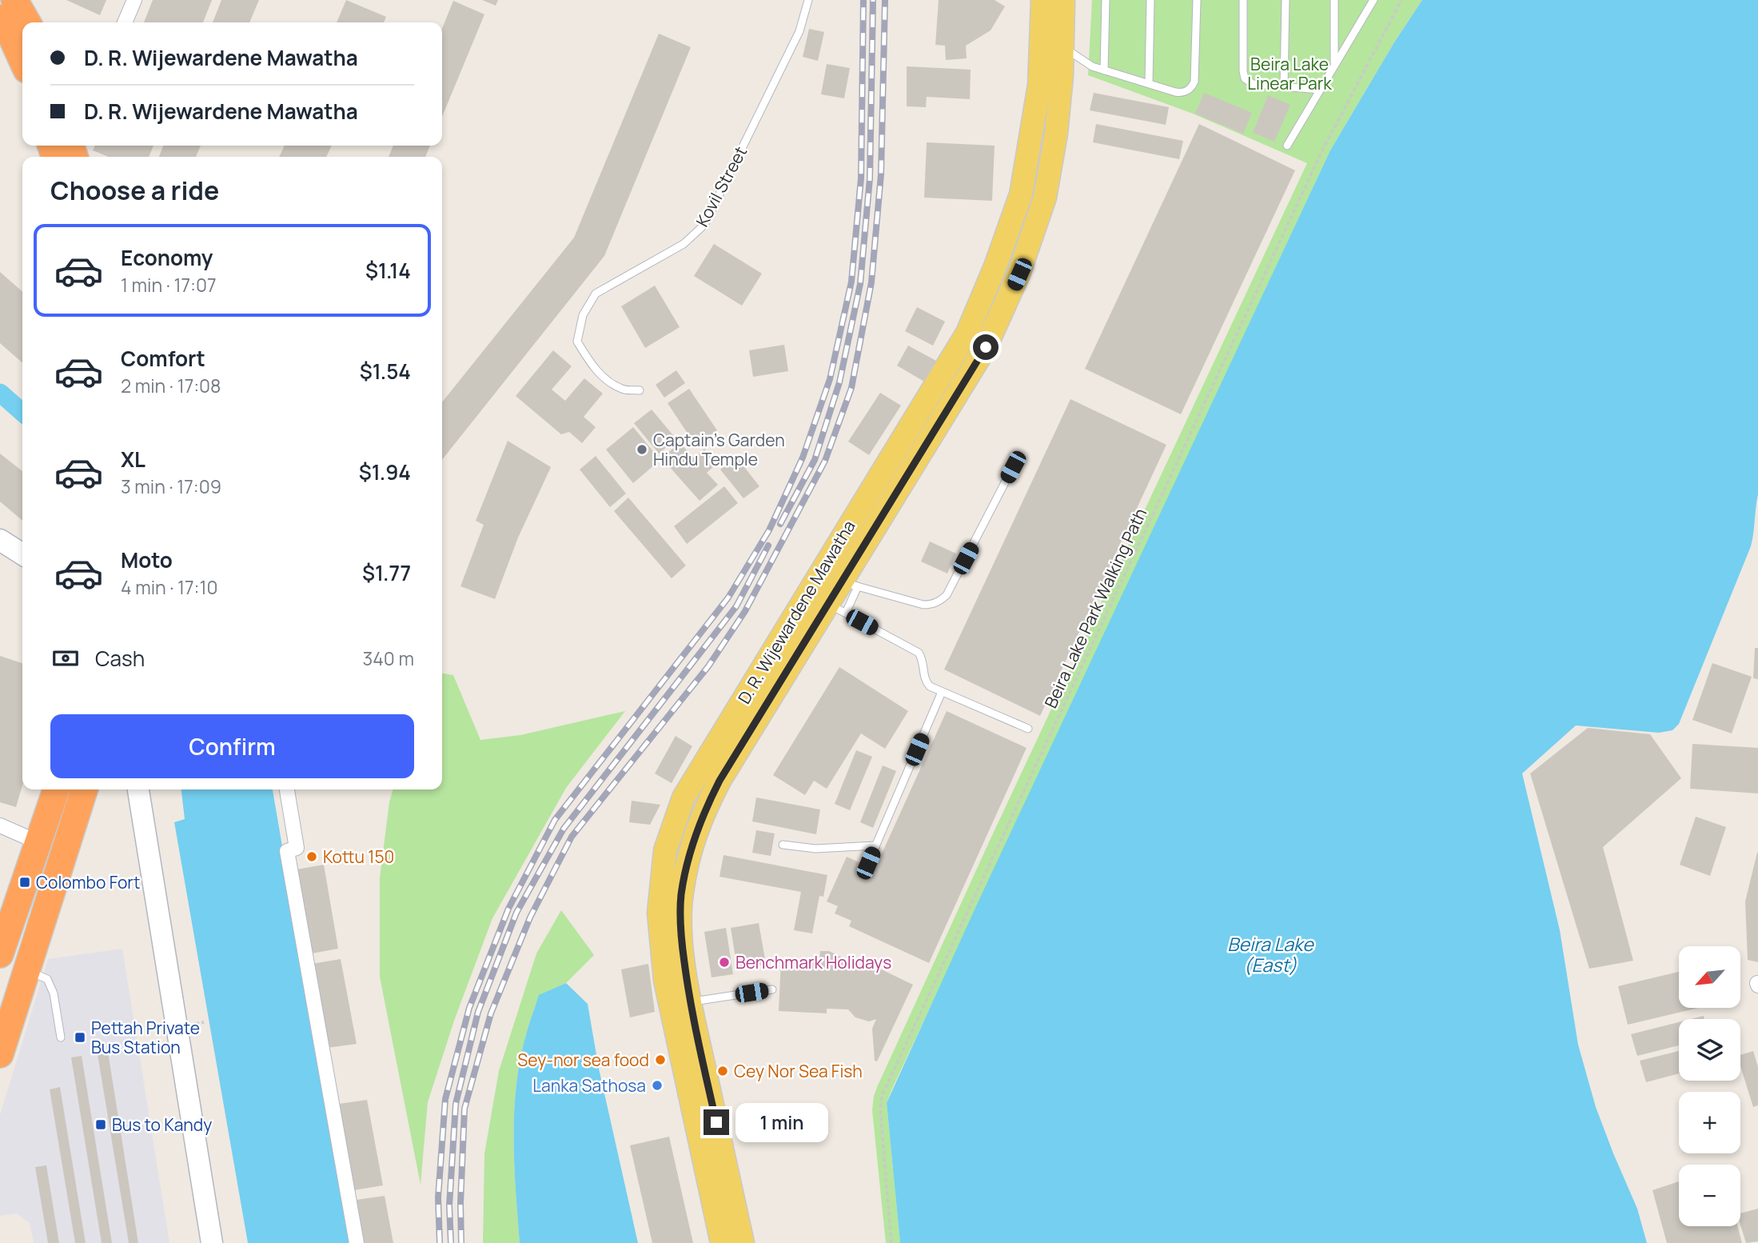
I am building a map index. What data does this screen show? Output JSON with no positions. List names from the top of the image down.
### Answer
{
  "streets": {
    "main road": ["D. R. Wijewardene Mawatha"],
    "lane": ["Kovil Street"],
    "path": ["Beira Lake Park Walking Path"]
  },
  "water": ["Beira Lake (East)"],
  "parks": ["Beira Lake Linear Park"],
  "places": {
    "other": [
      "Captain's Garden Hindu Temple",
      "Kottu 150",
      "Benchmark Holidays",
      "Sey-nor sea food",
      "Cey Nor Sea Fish",
      "Lanka Sathosa"
    ],
    "transit": ["Colombo Fort", "Pettah Private Bus Station", "Bus to Kandy"]
  },
  "north": "bottom left",
  "page": {
    "banner": ["D. R. Wijewardene Mawatha", "D. R. Wijewardene Mawatha"],
    "heading": "Choose a ride",
    "list": [
      {
        "name": "Economy",
        "note": "1 min · 17:07",
        "value": "$1.14"
      },
      {
        "name": "Comfort",
        "note": "2 min · 17:08",
        "value": "$1.54"
      },
      {
        "name": "XL",
        "note": "3 min · 17:09",
        "value": "$1.94"
      },
      {
        "name": "Moto",
        "note": "4 min · 17:10",
        "value": "$1.77"
      }
    ],
    "pay": ["Cash", "340 m"],
    "buttons": "Confirm",
    "map_buttons": ["+", "−"],
    "bubble": "1 min"
  }
}
